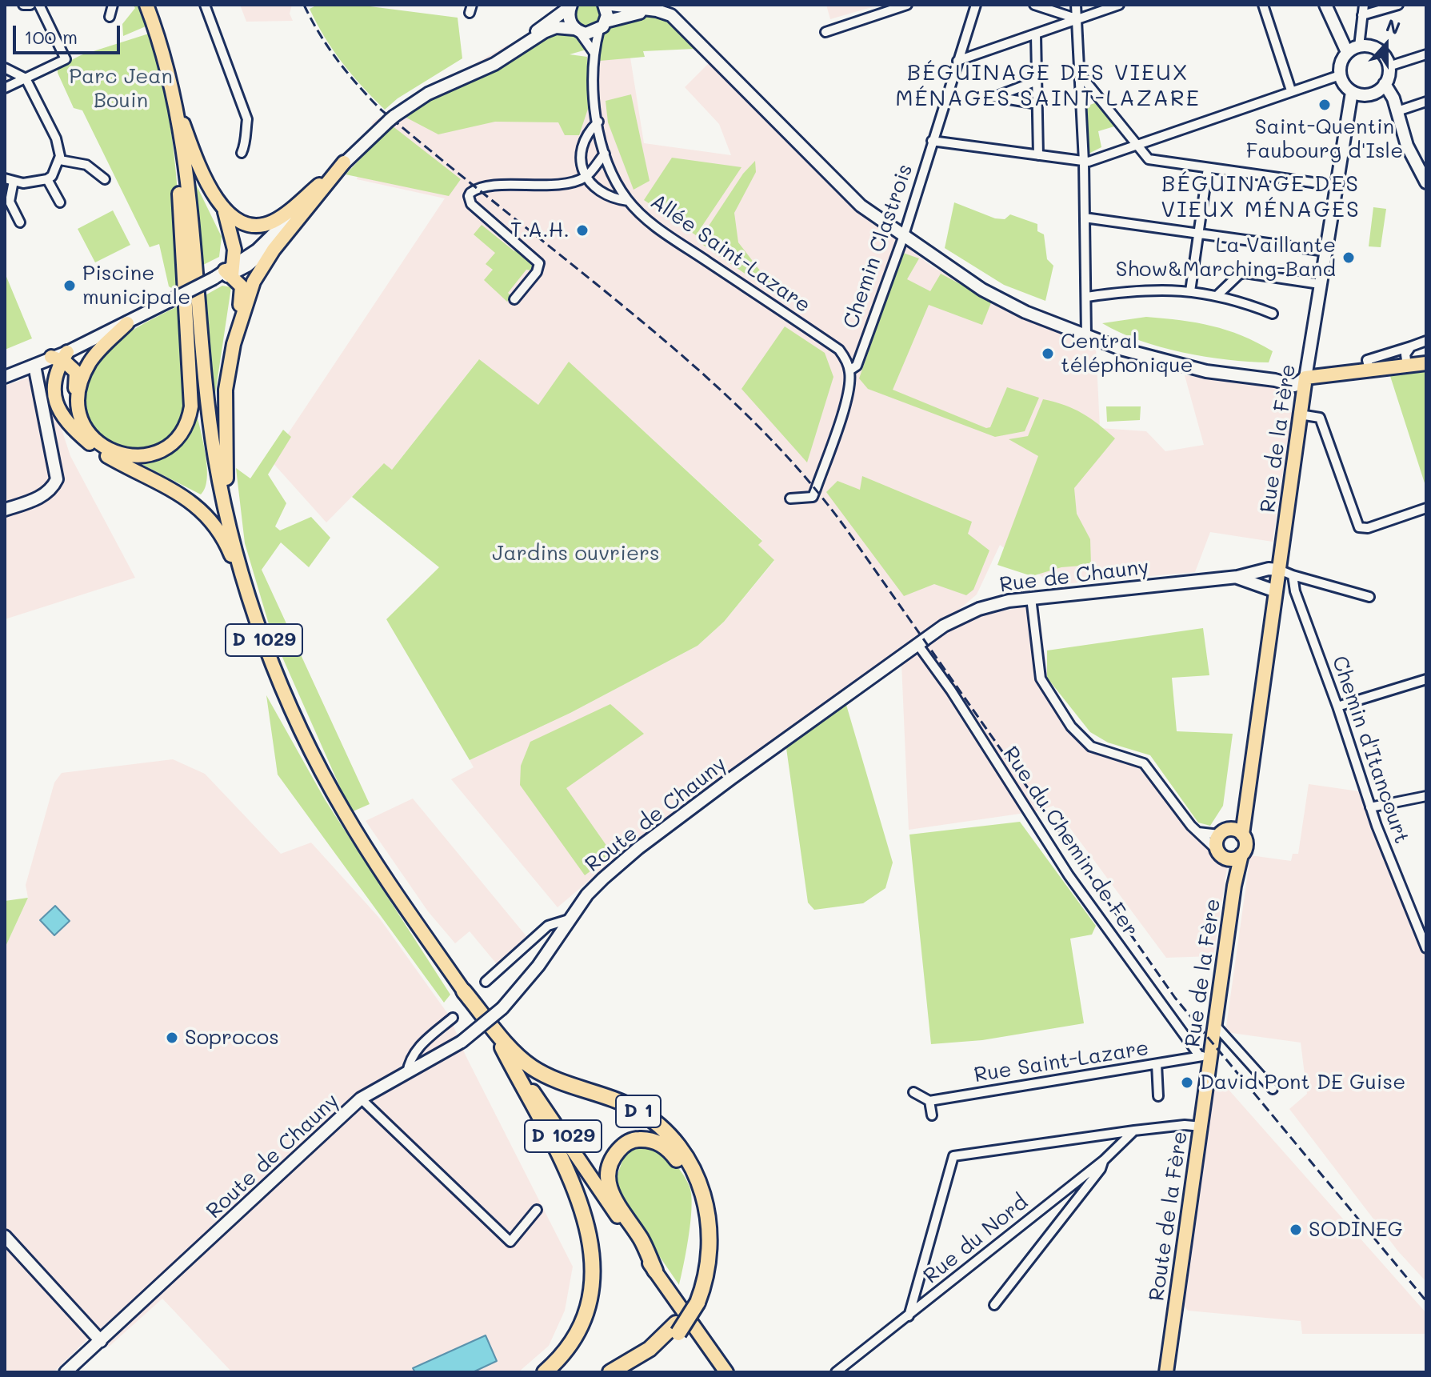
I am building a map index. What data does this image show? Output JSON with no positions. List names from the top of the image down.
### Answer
{
  "streets": {
    "highway": ["D 1"],
    "main road": ["Rue de la Fère", "D 1029", "Route de la Fère"],
    "street": [
      "Chemin Clastrois",
      "Allée Saint-Lazare",
      "Rue de Chauny",
      "Chemin d'Itancourt",
      "Route de Chauny",
      "Rue du Chemin de Fer",
      "Rue Saint-Lazare",
      "Rue du Nord"
    ]
  },
  "crossings": [
    ["Chemin Clastrois", "Allée Saint-Lazare"],
    ["Rue de la Fère", "Rue de Chauny"],
    ["Rue de la Fère", "Rue du Chemin de Fer"],
    ["Rue de la Fère", "Rue Saint-Lazare"],
    ["Rue de la Fère", "Route de la Fère"],
    ["Rue de Chauny", "Route de Chauny"],
    ["Rue de Chauny", "Rue du Chemin de Fer"],
    ["D 1029", "D 1"],
    ["Route de Chauny", "Rue du Chemin de Fer"],
    ["Rue du Chemin de Fer", "Rue Saint-Lazare"],
    ["Rue du Chemin de Fer", "Route de la Fère"],
    ["Rue Saint-Lazare", "Route de la Fère"]
  ],
  "districts": ["BÉGUINAGE DES VIEUX MÉNAGES SAINT-LAZARE", "BÉGUINAGE DES VIEUX MÉNAGES"],
  "parks": ["Parc Jean Bouin", "Jardins ouvriers"],
  "places": [
    "Saint-Quentin Faubourg d'Isle",
    "T.A.H.",
    "La Vaillante Show&Marching-Band",
    "Piscine municipale",
    "Central téléphonique",
    "Soprocos",
    "David Pont DE Guise",
    "SODINEG"
  ],
  "scale_bar": "100 m",
  "north": "top"
}
